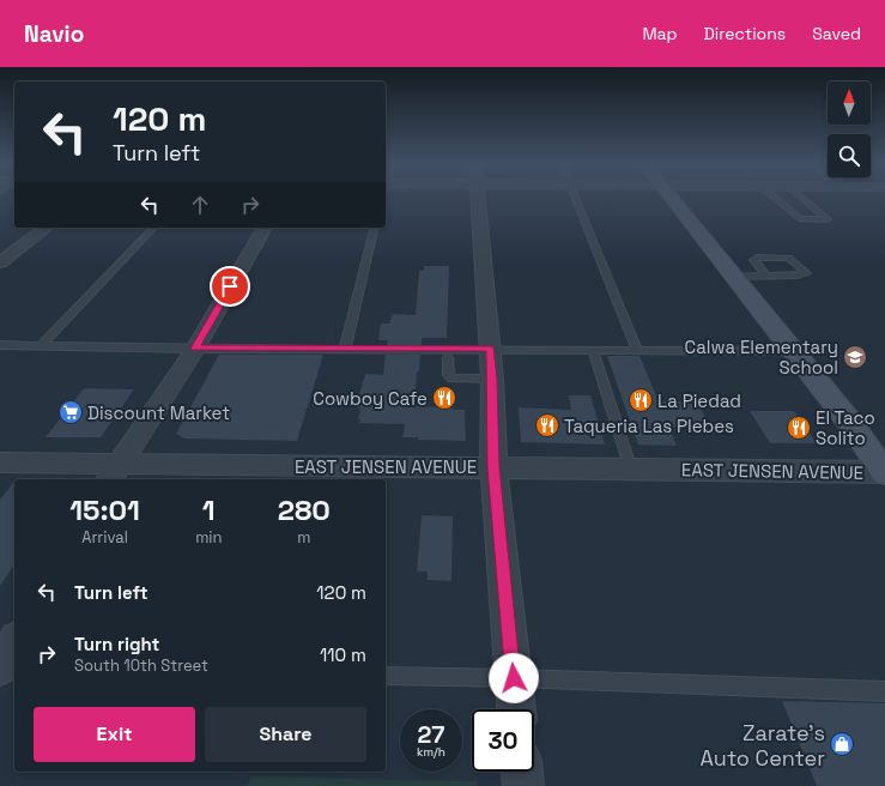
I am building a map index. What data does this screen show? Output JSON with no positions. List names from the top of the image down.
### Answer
{
  "streets": {
    "street": ["EAST JENSEN AVENUE"]
  },
  "places": {
    "school or university": ["Calwa Elementary School"],
    "restaurant": [
      "Cowboy Cafe",
      "La Piedad",
      "Taqueria Las Plebes",
      "El Taco Solito"
    ],
    "supermarket": ["Discount Market"],
    "shop": ["Zarate's Auto Center"]
  },
  "north": "top",
  "page": {
    "header": "Navio",
    "nav": ["Map", "Directions", "Saved"],
    "turn": ["120 m", "Turn left"],
    "eta": [
      "15:01",
      "Arrival",
      "1",
      "min",
      "280",
      "m"
    ],
    "list": [
      {
        "name": "Turn left",
        "value": "120 m"
      },
      {
        "name": "Turn right",
        "note": "South 10th Street",
        "value": "110 m"
      }
    ],
    "buttons": ["Exit", "Share"],
    "speed": "27 km/h",
    "limit": "30"
  }
}
